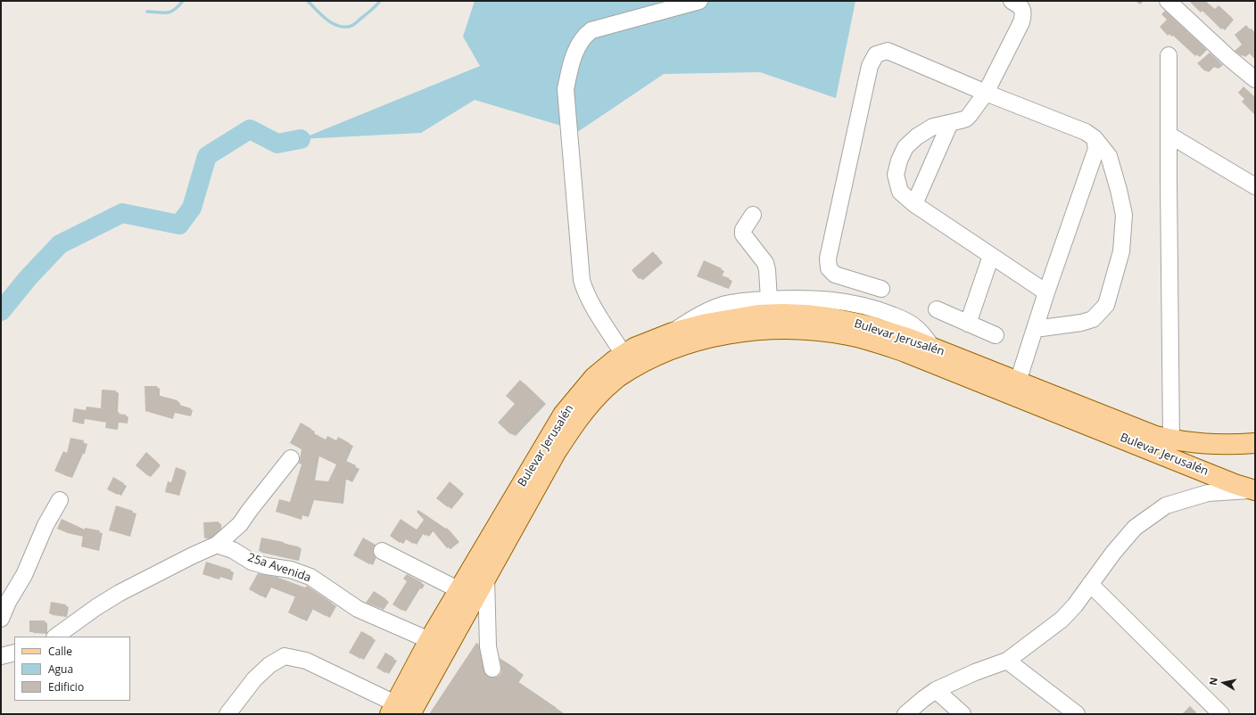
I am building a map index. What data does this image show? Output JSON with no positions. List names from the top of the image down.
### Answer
{
  "streets": {
    "main road": ["Bulevar Jerusalén"],
    "street": ["25a Avenida"]
  },
  "crossings": [
    ["Bulevar Jerusalén", "25a Avenida"]
  ],
  "legend": ["Calle", "Agua", "Edificio"],
  "north": "left"
}
